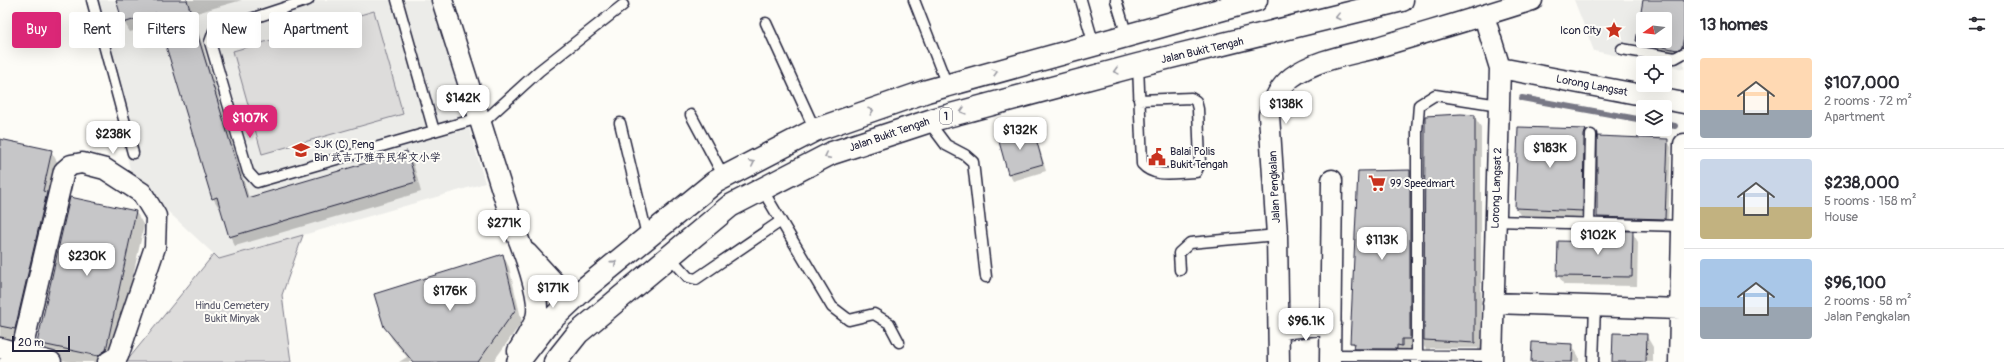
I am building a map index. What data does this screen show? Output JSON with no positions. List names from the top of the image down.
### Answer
{
  "streets": {
    "highway": ["Jalan Bukit Tengah", "1"],
    "street": ["Lorong Langsat", "Jalan Pengkalan", "Lorong Langsat 2"]
  },
  "crossings": [
    ["Lorong Langsat", "Lorong Langsat 2"],
    ["Jalan Pengkalan", "Lorong Langsat 2"]
  ],
  "parks": ["Hindu Cemetery Bukit Minyak"],
  "places": {
    "place": ["Icon City"],
    "school or university": ["SJK (C) Peng Bin 武吉丁雅平民华文小学"],
    "public building": ["Balai Polis Bukit Tengah"],
    "supermarket": ["99 Speedmart"]
  },
  "scale_bar": "20 m",
  "north": "left",
  "page": {
    "heading": "13 homes",
    "chip": [
      "Buy",
      "Rent",
      "Filters",
      "New",
      "Apartment"
    ],
    "list": [
      {
        "name": "$107,000",
        "note": "2 rooms · 72 m² · Apartment"
      },
      {
        "name": "$238,000",
        "note": "5 rooms · 158 m² · House"
      },
      {
        "name": "$96,100",
        "note": "2 rooms · 58 m² · Jalan Pengkalan"
      }
    ],
    "price": [
      "$142K",
      "$138K",
      "$107K",
      "$132K",
      "$238K",
      "$183K",
      "$271K",
      "$102K",
      "$113K",
      "$230K",
      "$171K",
      "$176K",
      "$96.1K"
    ],
    "scale": "20 m"
  }
}
